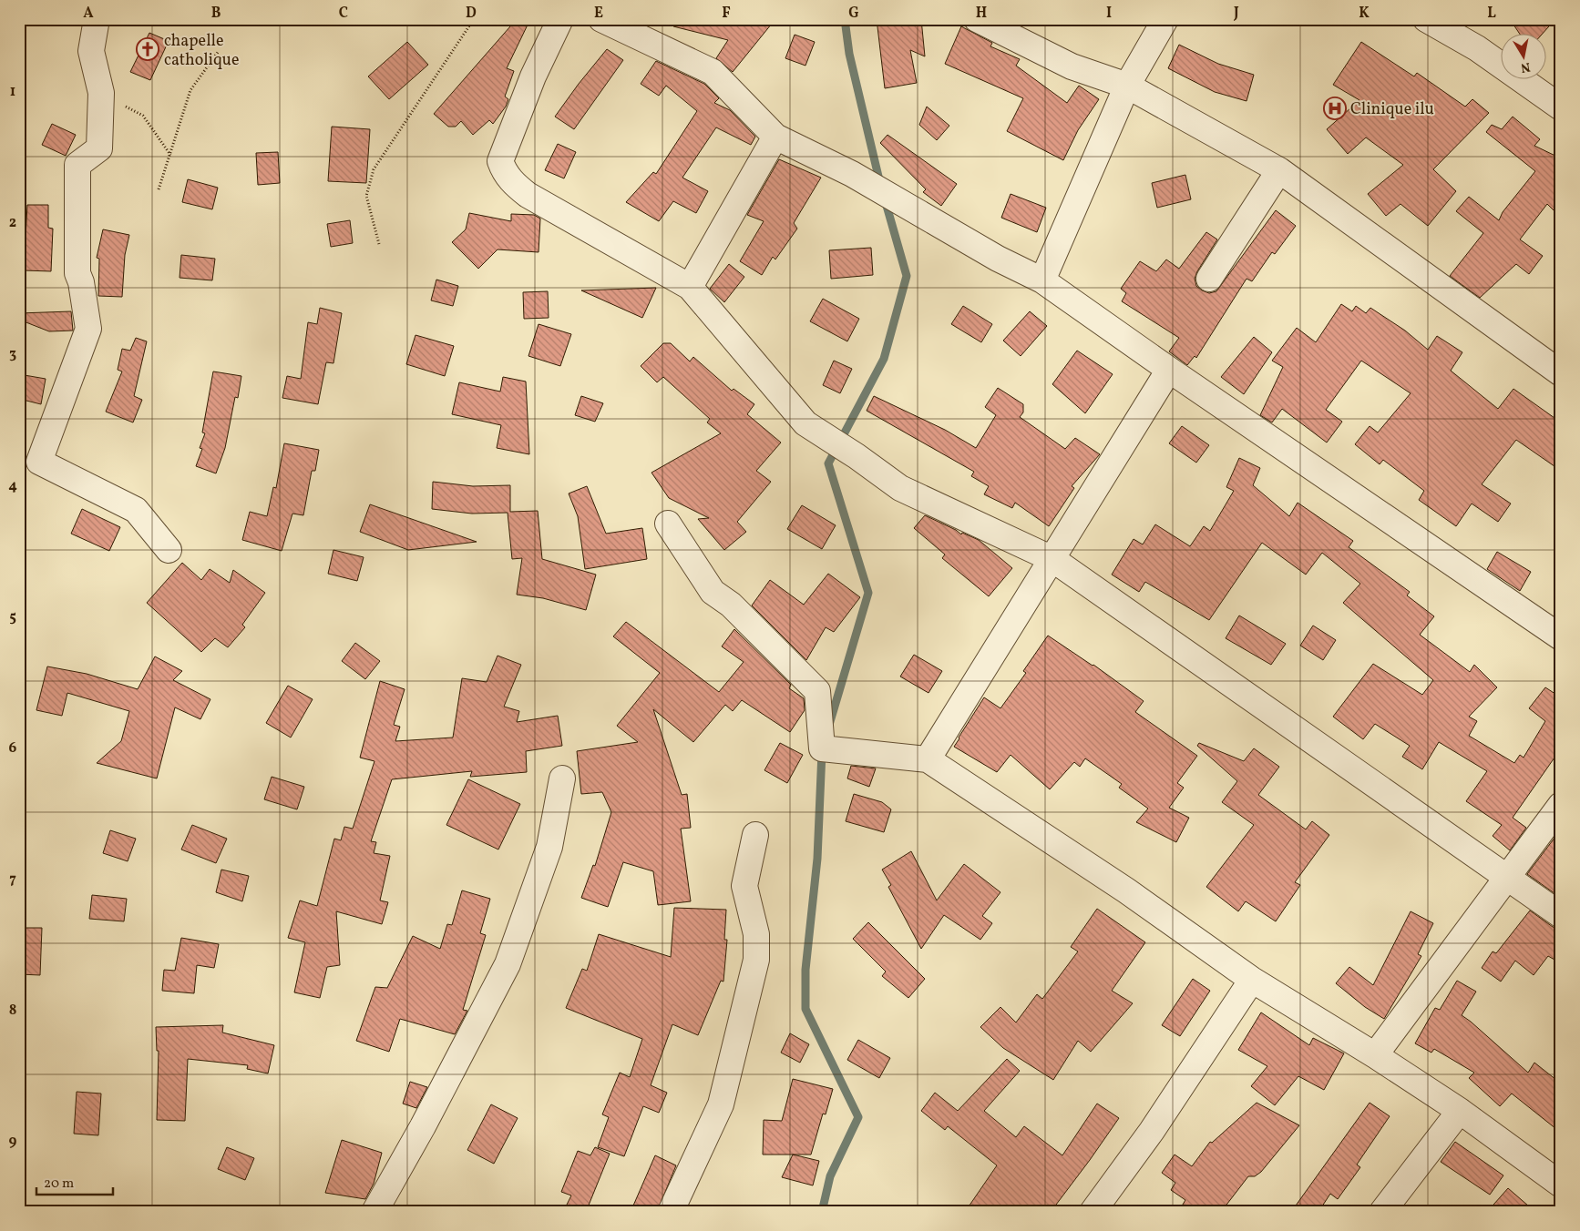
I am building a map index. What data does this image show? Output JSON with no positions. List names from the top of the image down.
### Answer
{
  "places": {
    "church": ["chapelle catholique"],
    "hospital": ["Clinique ilu"]
  },
  "scale_bar": "20 m",
  "north": "bottom",
  "grid": {
    "columns": [
      "A",
      "B",
      "C",
      "D",
      "E",
      "F",
      "G",
      "H",
      "I",
      "J",
      "K",
      "L"
    ],
    "rows": [
      "1",
      "2",
      "3",
      "4",
      "5",
      "6",
      "7",
      "8",
      "9"
    ]
  }
}
